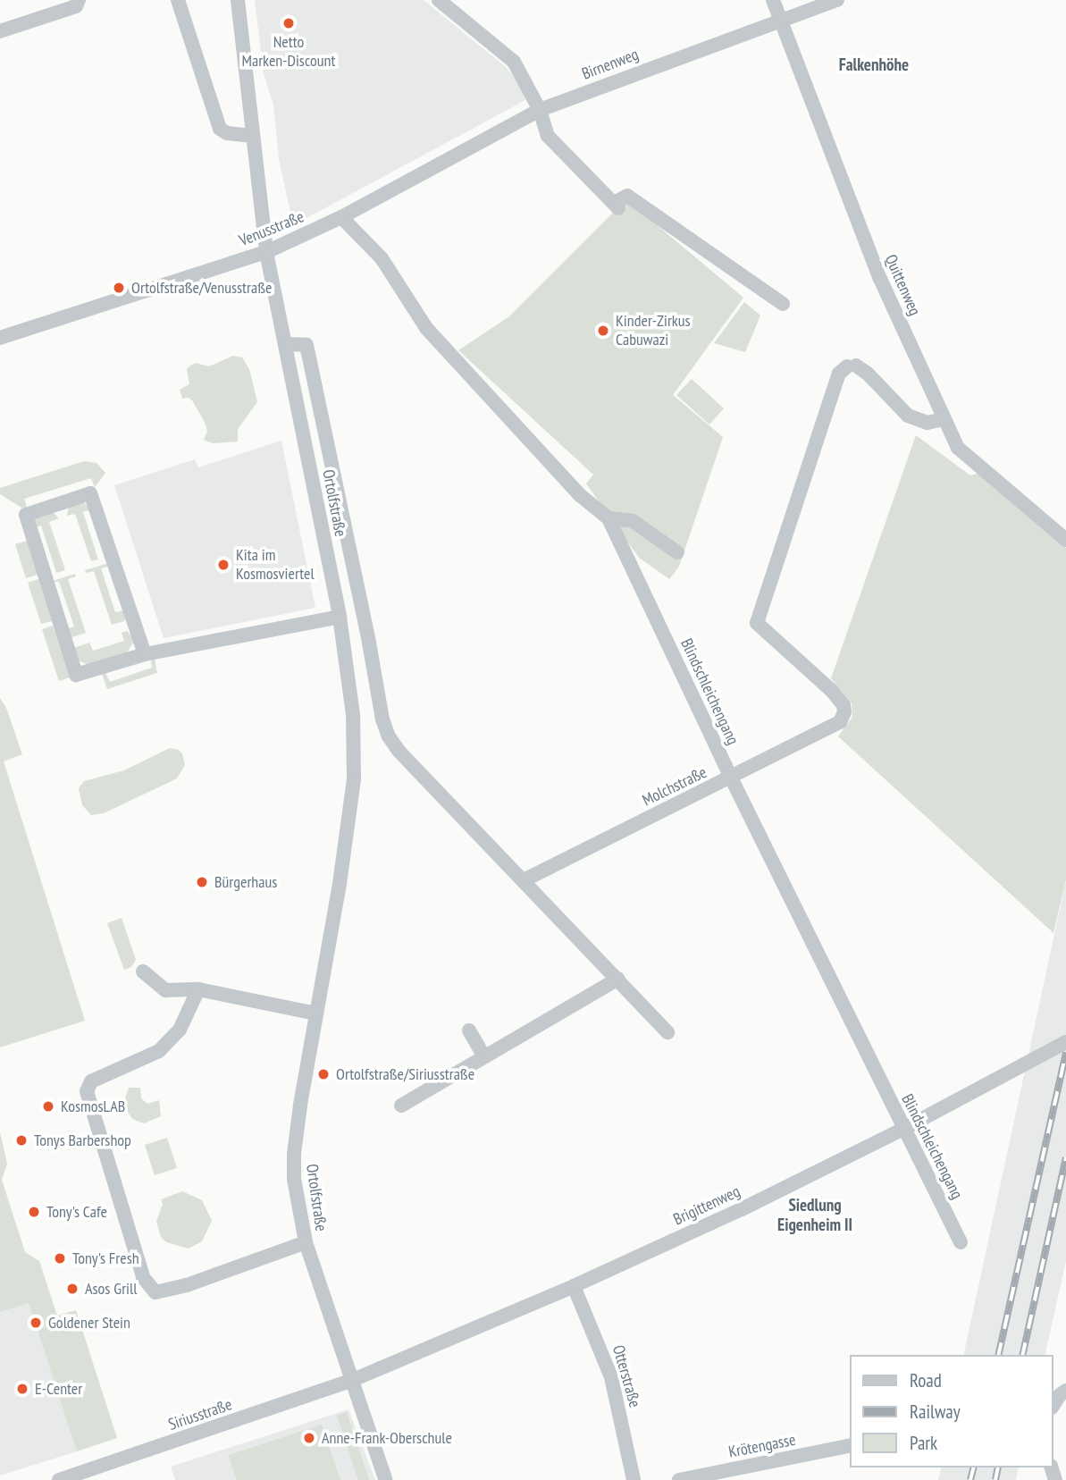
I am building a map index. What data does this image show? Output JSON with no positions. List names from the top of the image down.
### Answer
{
  "streets": {
    "street": [
      "Birnenweg",
      "Venusstraße",
      "Quittenweg",
      "Ortolfstraße",
      "Blindschleichengang",
      "Molchstraße",
      "Brigittenweg",
      "Otterstraße",
      "Siriusstraße",
      "Krötengasse"
    ]
  },
  "crossings": [
    ["Birnenweg", "Venusstraße"],
    ["Birnenweg", "Quittenweg"],
    ["Venusstraße", "Ortolfstraße"],
    ["Venusstraße", "Blindschleichengang"],
    ["Quittenweg", "Molchstraße"],
    ["Ortolfstraße", "Brigittenweg"],
    ["Ortolfstraße", "Siriusstraße"],
    ["Blindschleichengang", "Molchstraße"],
    ["Blindschleichengang", "Brigittenweg"],
    ["Brigittenweg", "Otterstraße"],
    ["Brigittenweg", "Siriusstraße"]
  ],
  "districts": ["Falkenhöhe", "Siedlung Eigenheim II"],
  "places": [
    "Netto Marken-Discount",
    "Ortolfstraße/Venusstraße",
    "Kinder-Zirkus Cabuwazi",
    "Kita im Kosmosviertel",
    "Bürgerhaus",
    "Ortolfstraße/Siriusstraße",
    "KosmosLAB",
    "Tonys Barbershop",
    "Tony's Cafe",
    "Tony's Fresh",
    "Asos Grill",
    "Goldener Stein",
    "E-Center",
    "Anne-Frank-Oberschule"
  ],
  "legend": ["Road", "Railway", "Park"]
}
